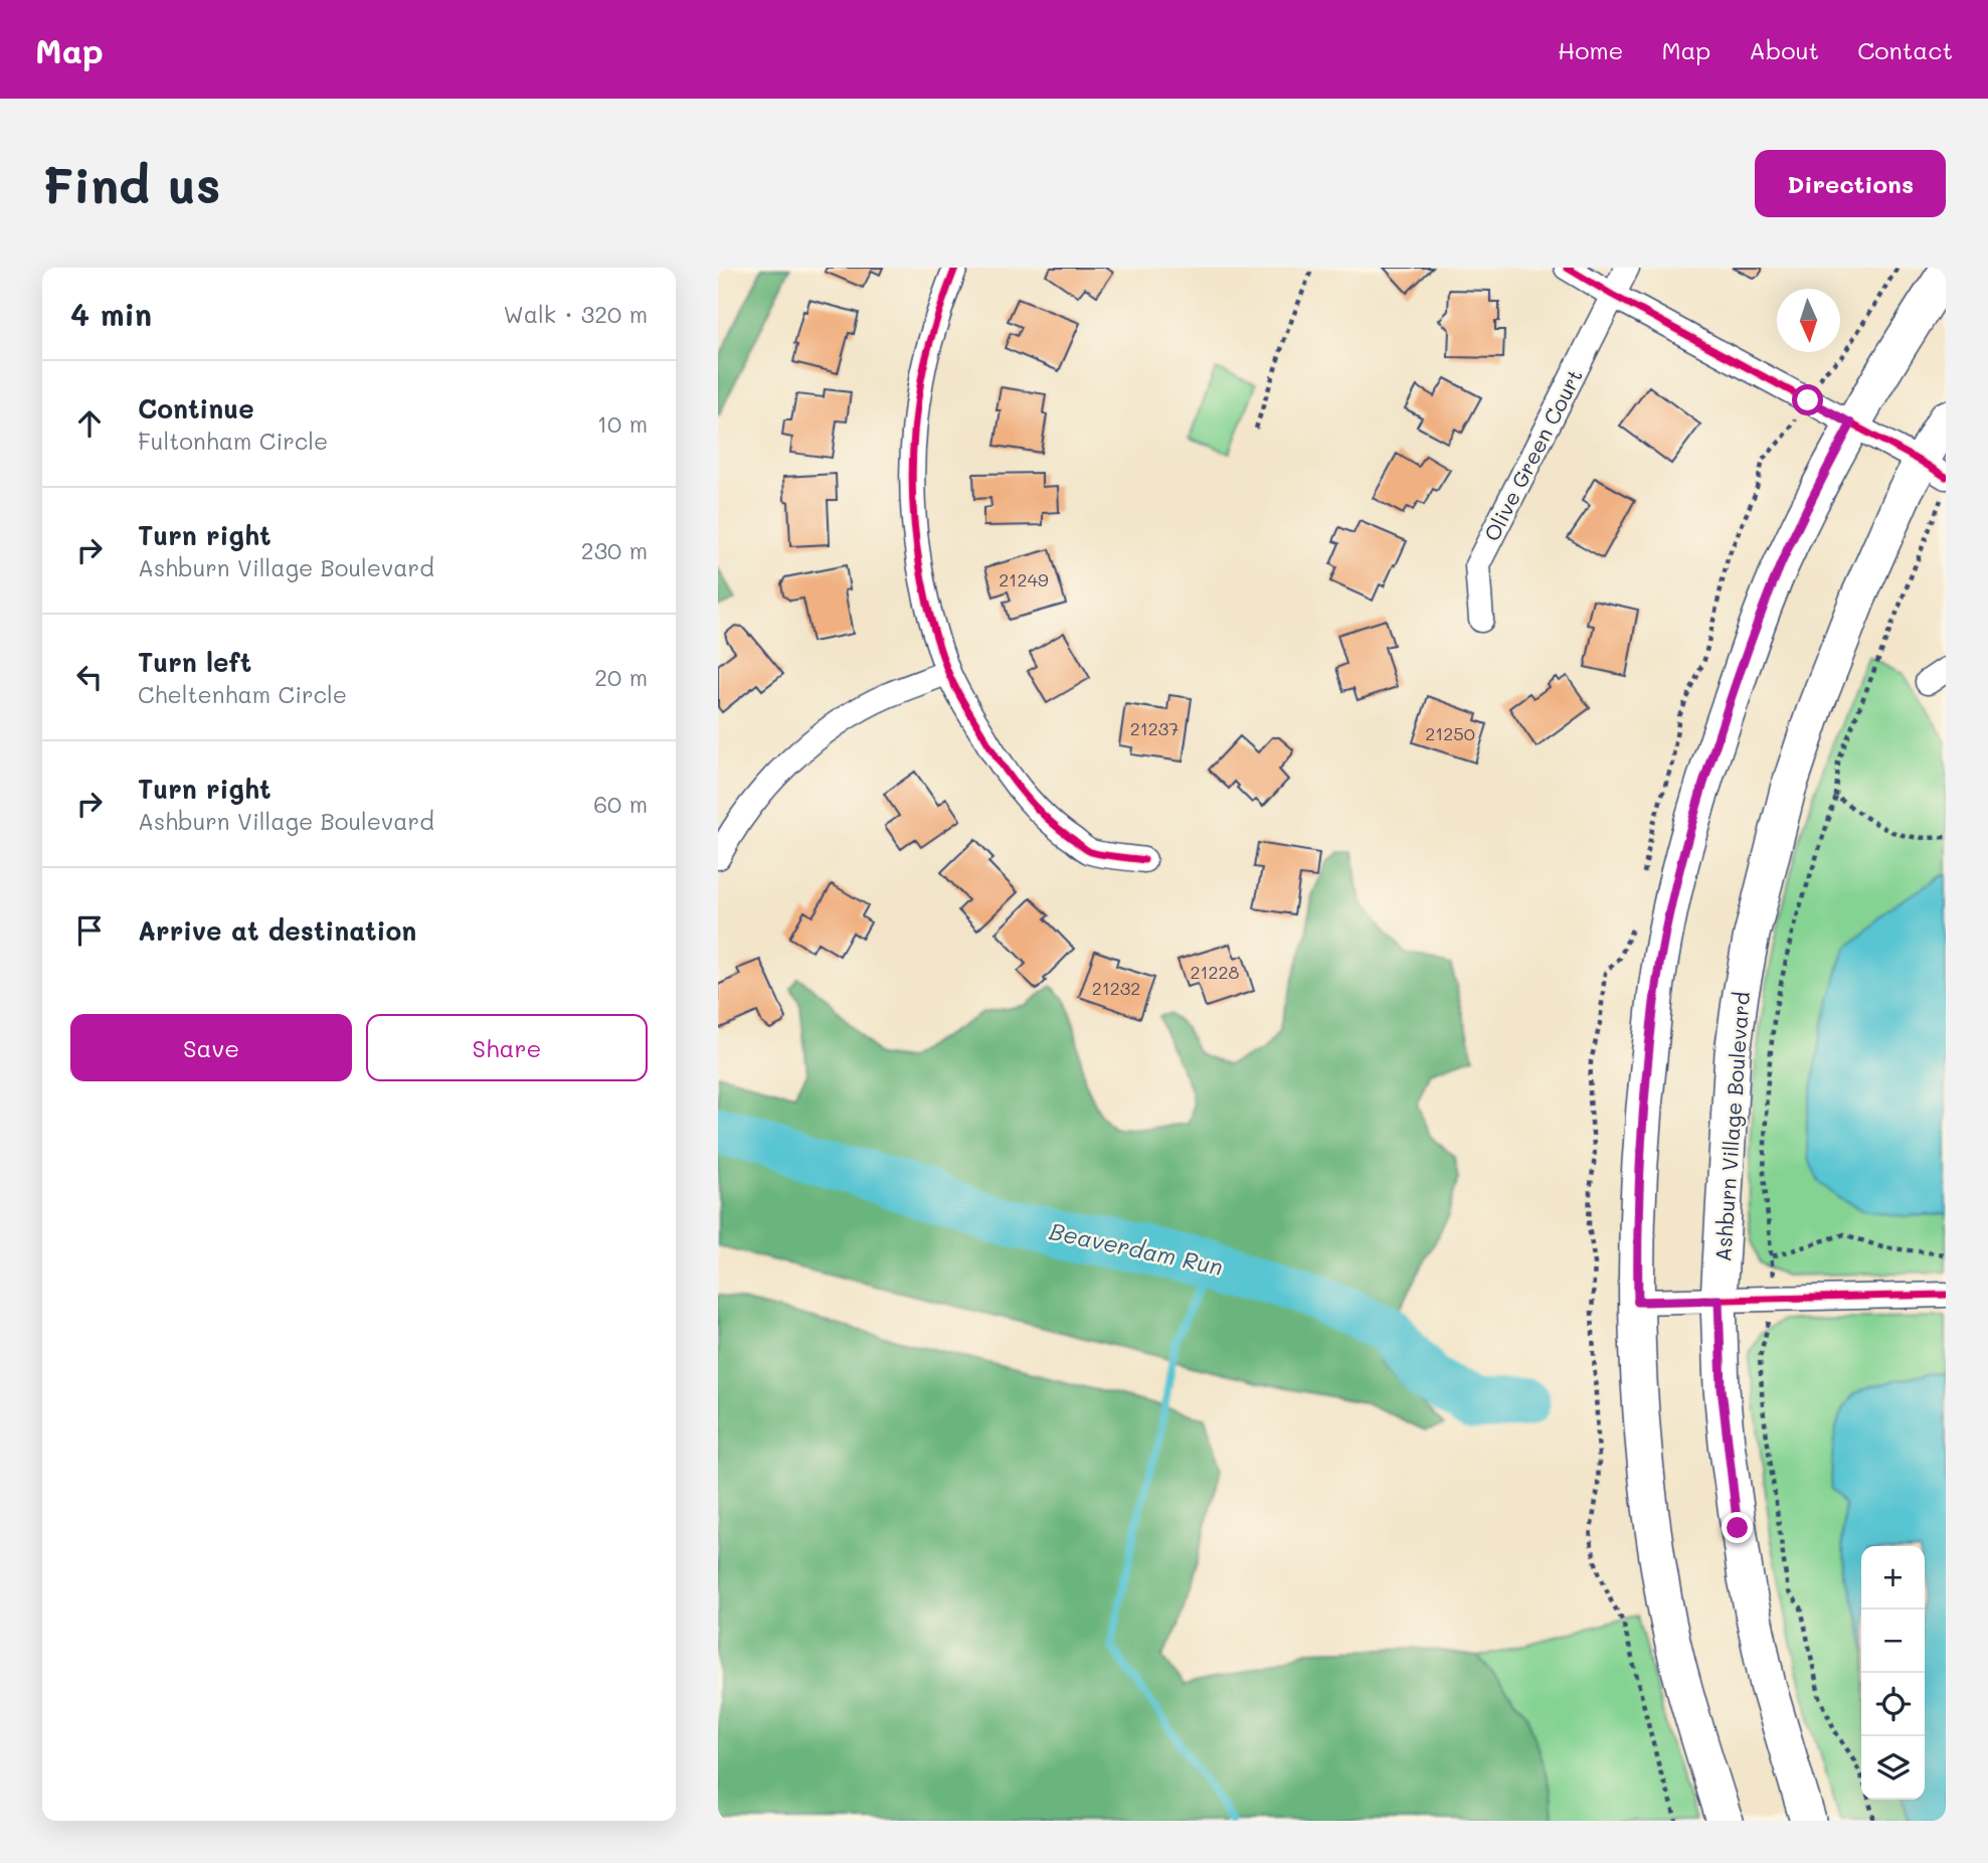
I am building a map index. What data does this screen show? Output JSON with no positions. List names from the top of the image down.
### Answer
{
  "streets": {
    "main road": ["Ashburn Village Boulevard"],
    "street": ["Olive Green Court"]
  },
  "water": ["Beaverdam Run"],
  "house_numbers": [
    "21249",
    "21237",
    "21250",
    "21228",
    "21232"
  ],
  "north": "bottom",
  "page": {
    "header": "Map",
    "nav": [
      "Home",
      "Map",
      "About",
      "Contact"
    ],
    "buttons": [
      "Directions",
      ["Save", "Share"]
    ],
    "title": "Find us",
    "heading": ["4 min", "Walk · 320 m"],
    "list": [
      ["Continue", "Fultonham Circle", "10 m"],
      ["Turn right", "Ashburn Village Boulevard", "230 m"],
      ["Turn left", "Cheltenham Circle", "20 m"],
      ["Turn right", "Ashburn Village Boulevard", "60 m"],
      "Arrive at destination"
    ],
    "map_buttons": ["+", "−"]
  }
}
